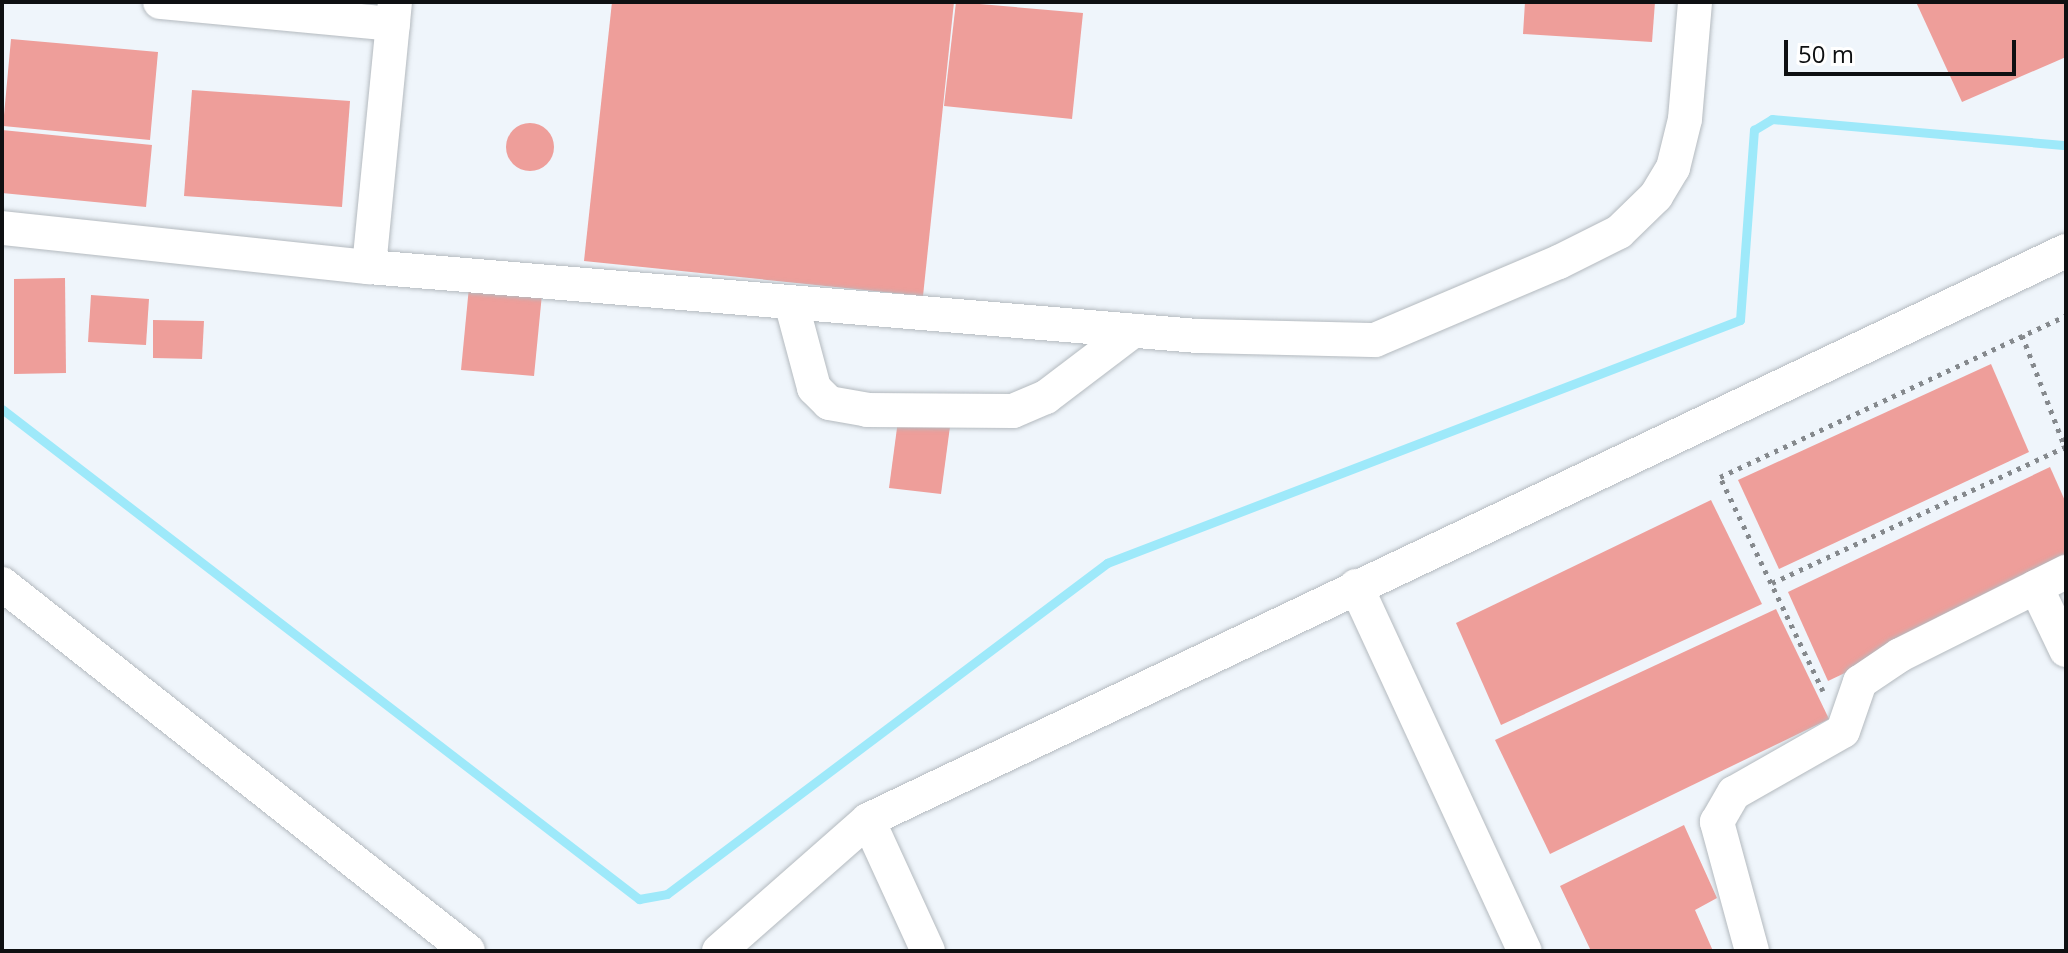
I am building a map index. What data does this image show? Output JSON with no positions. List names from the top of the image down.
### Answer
{
  "scale_bar": "50 m"
}
